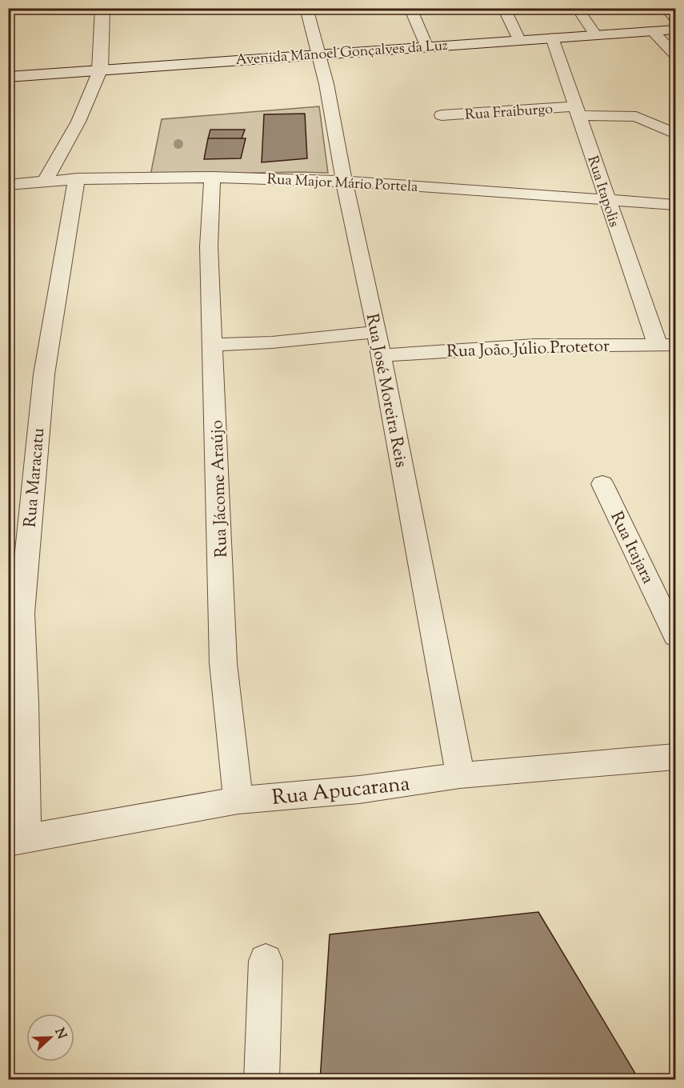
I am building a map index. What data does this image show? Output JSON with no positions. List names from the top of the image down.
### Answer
{
  "streets": {
    "main road": ["Avenida Manoel Gonçalves da Luz"],
    "street": [
      "Rua Fraiburgo",
      "Rua Major Mário Portela",
      "Rua Itapolis",
      "Rua João Júlio Protetor",
      "Rua José Moreira Reis",
      "Rua Maracatu",
      "Rua Jácome Araújo",
      "Rua Itajara",
      "Rua Apucarana"
    ]
  },
  "crossings": [
    ["Avenida Manoel Gonçalves da Luz", "Rua Itapolis"],
    ["Avenida Manoel Gonçalves da Luz", "Rua José Moreira Reis"],
    ["Rua Fraiburgo", "Rua Itapolis"],
    ["Rua Major Mário Portela", "Rua Itapolis"],
    ["Rua Major Mário Portela", "Rua José Moreira Reis"],
    ["Rua Major Mário Portela", "Rua Maracatu"],
    ["Rua Major Mário Portela", "Rua Jácome Araújo"],
    ["Rua Itapolis", "Rua João Júlio Protetor"],
    ["Rua João Júlio Protetor", "Rua José Moreira Reis"],
    ["Rua José Moreira Reis", "Rua Apucarana"],
    ["Rua Maracatu", "Rua Apucarana"],
    ["Rua Jácome Araújo", "Rua Apucarana"]
  ],
  "north": "right"
}
